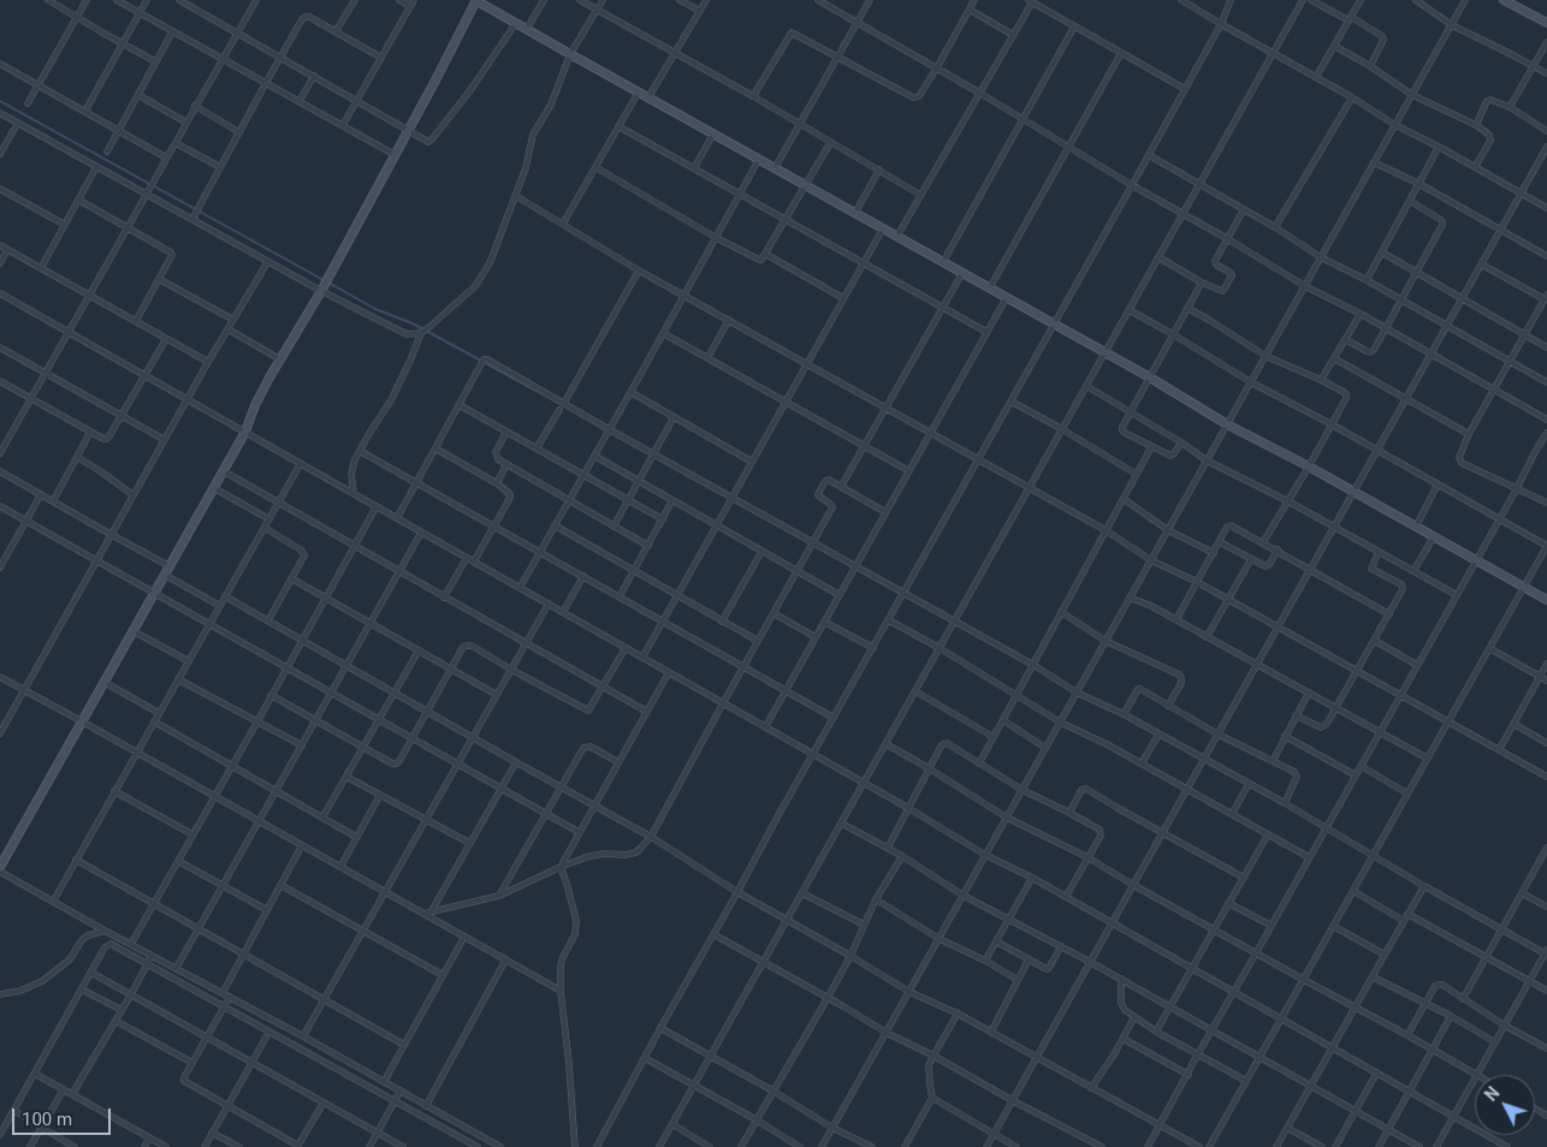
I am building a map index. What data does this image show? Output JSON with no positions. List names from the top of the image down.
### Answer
{
  "scale_bar": "100 m",
  "north": "top left"
}
